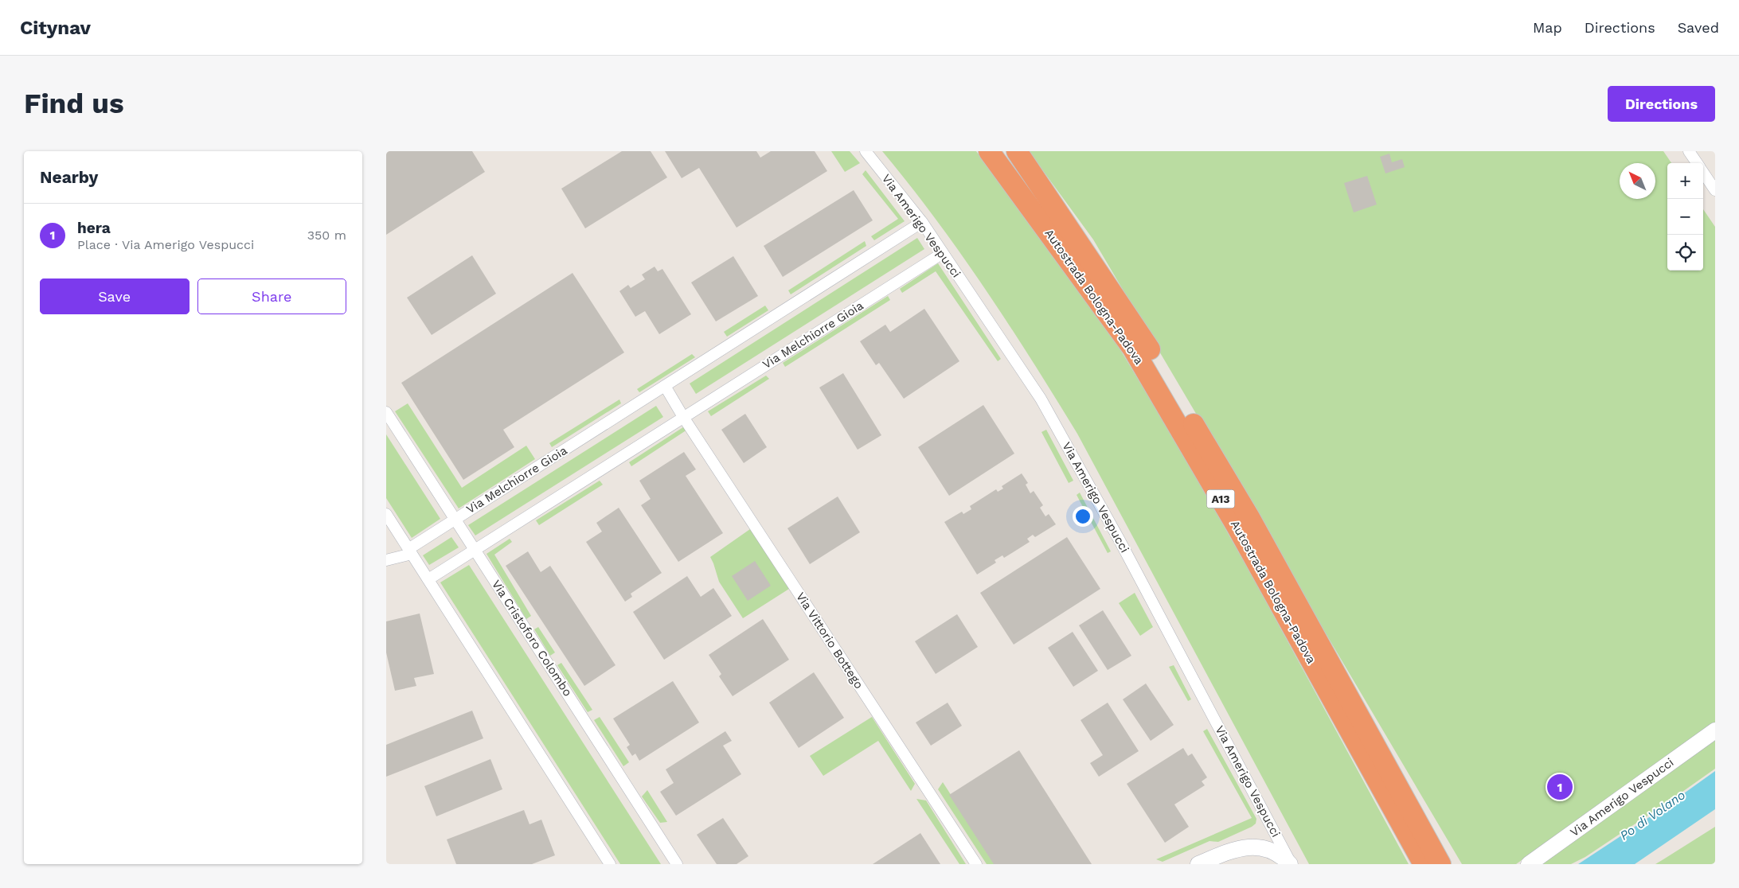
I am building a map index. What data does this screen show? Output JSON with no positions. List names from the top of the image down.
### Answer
{
  "streets": {
    "highway": ["Autostrada Bologna-Padova", "A13"],
    "main road": ["Via Amerigo Vespucci"],
    "street": ["Via Melchiorre Gioia", "Via Cristoforo Colombo", "Via Vittorio Bottego"]
  },
  "crossings": [
    ["Via Amerigo Vespucci", "Via Melchiorre Gioia"],
    ["Via Melchiorre Gioia", "Via Cristoforo Colombo"],
    ["Via Melchiorre Gioia", "Via Vittorio Bottego"]
  ],
  "water": ["Po di Volano"],
  "north": "top left",
  "page": {
    "header": "Citynav",
    "nav": ["Map", "Directions", "Saved"],
    "buttons": [
      "Directions",
      ["Save", "Share"]
    ],
    "title": "Find us",
    "heading": "Nearby",
    "map_buttons": ["+", "−"],
    "list": [
      {
        "mark": "1",
        "name": "hera",
        "note": "Place · Via Amerigo Vespucci",
        "value": "350 m"
      }
    ],
    "pins": "1"
  }
}
